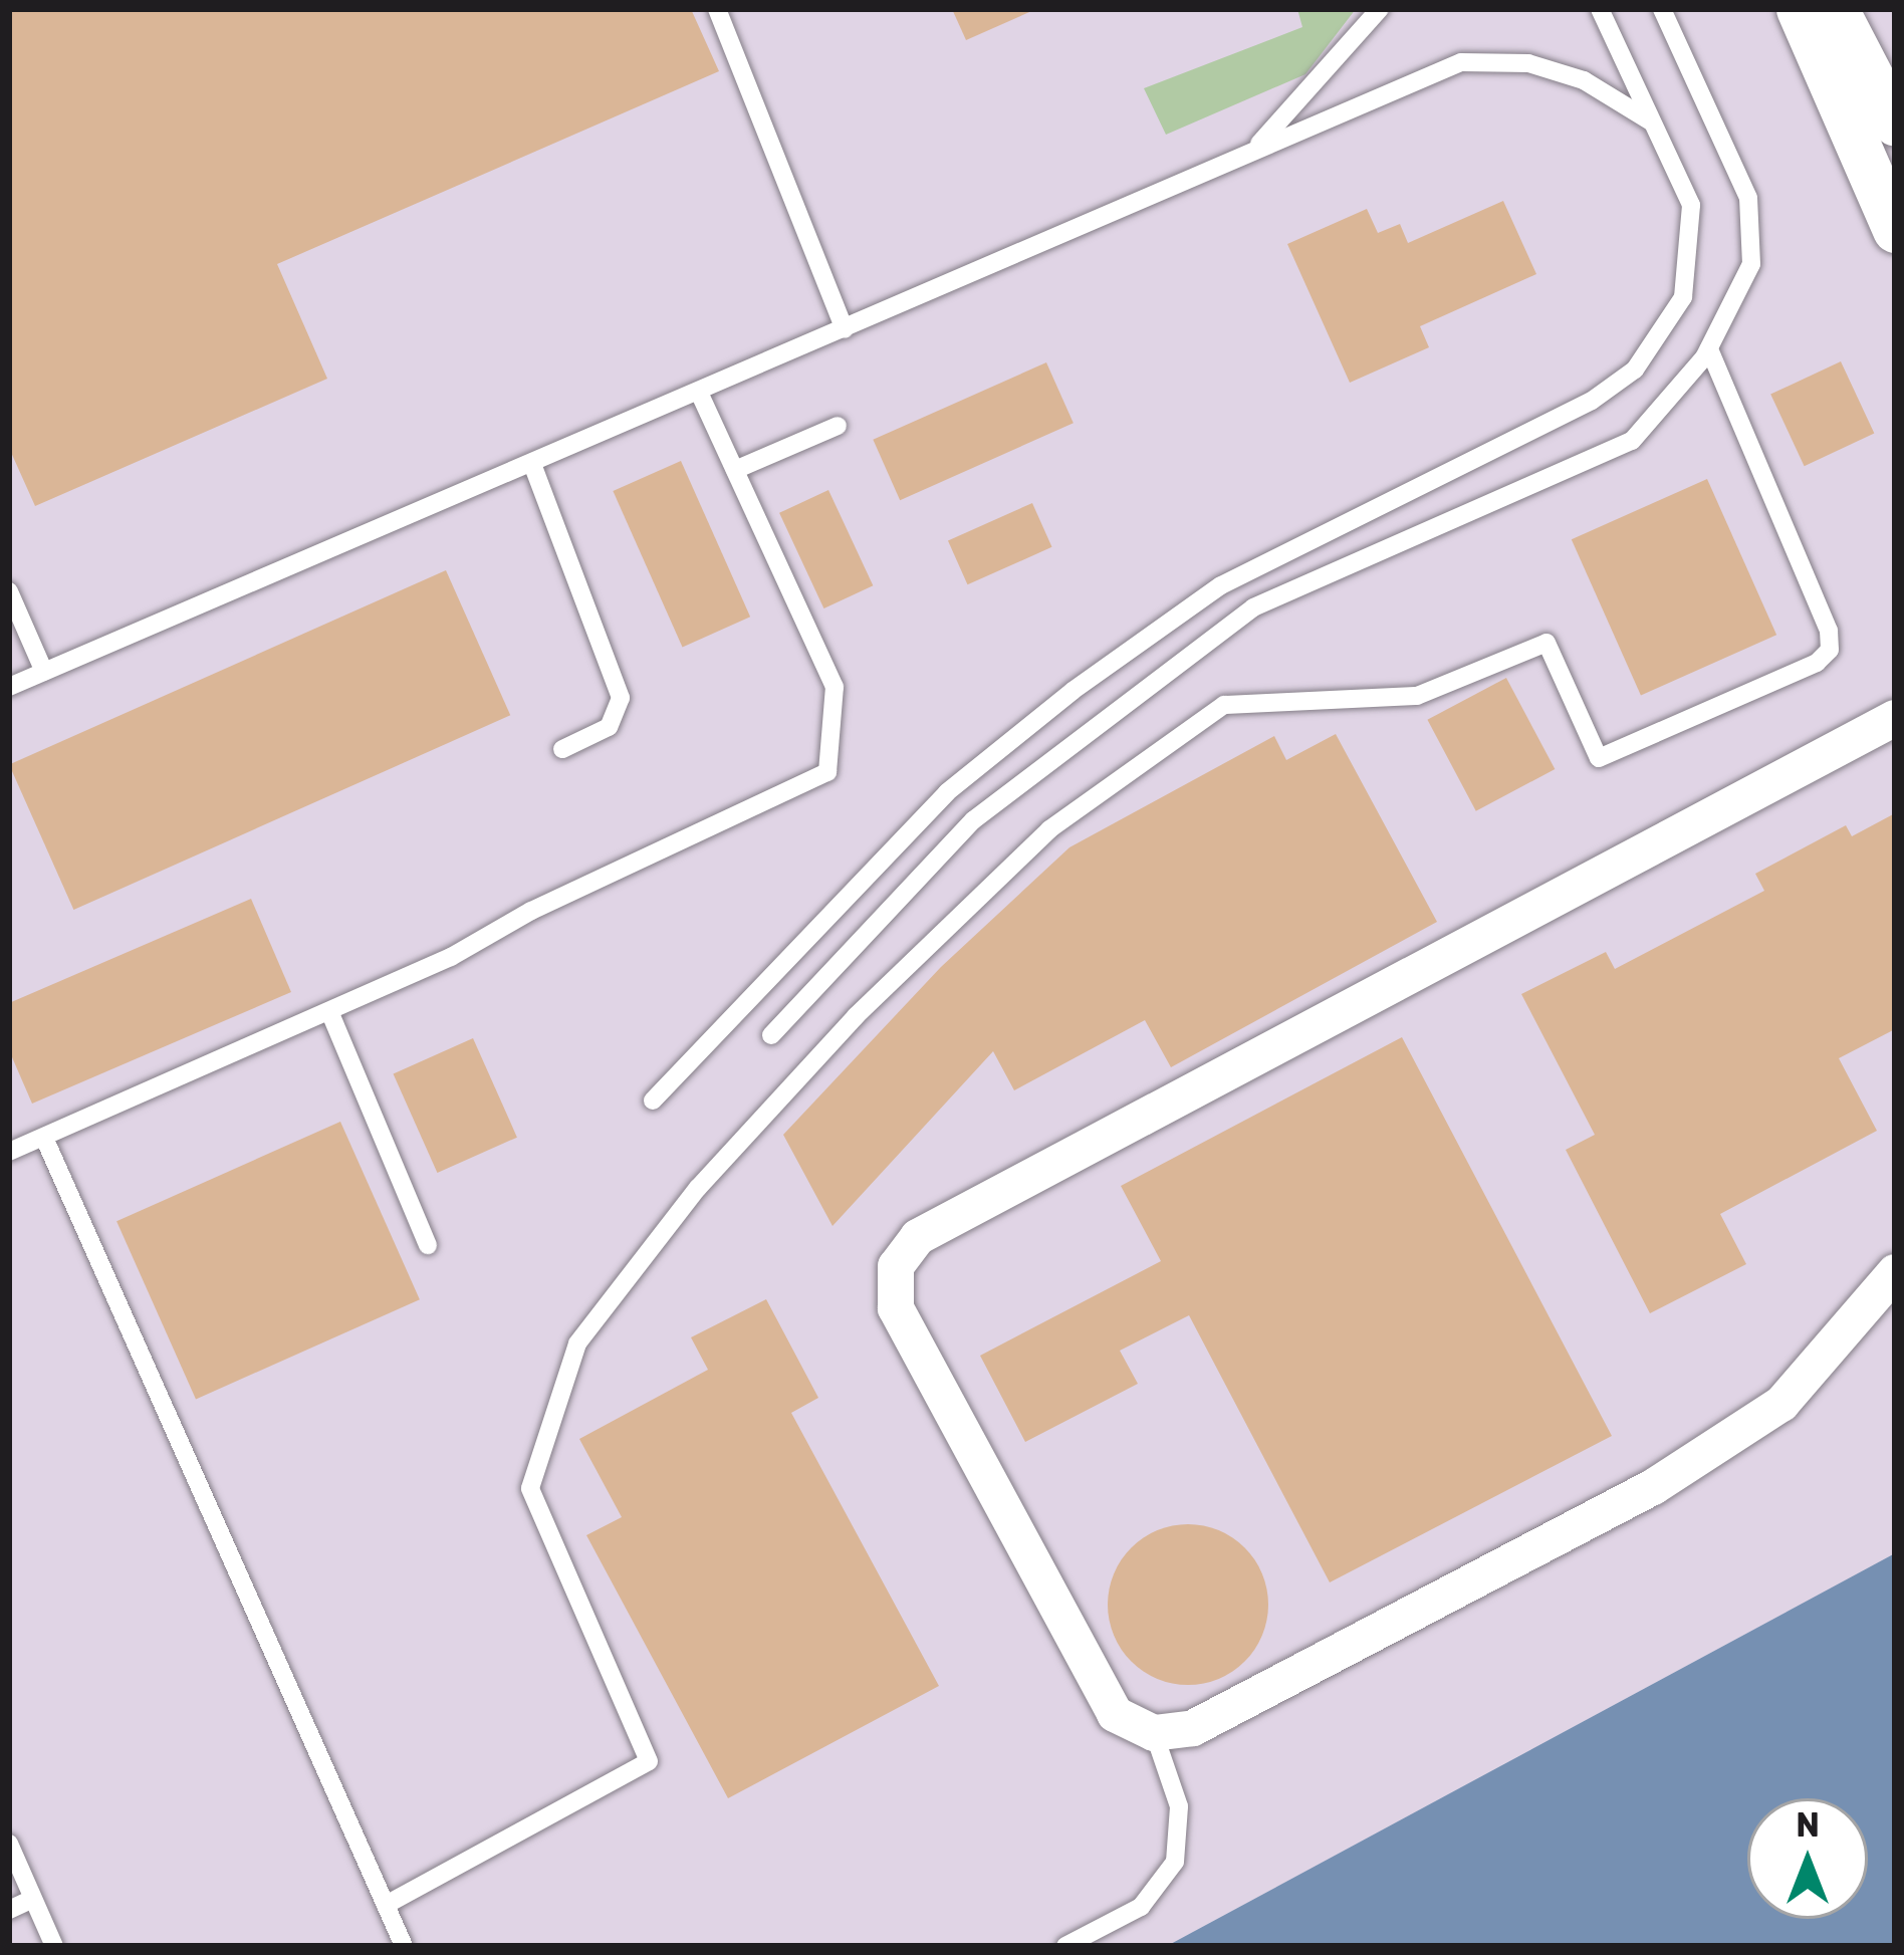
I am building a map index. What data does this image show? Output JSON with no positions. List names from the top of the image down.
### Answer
{
  "north": "top"
}
